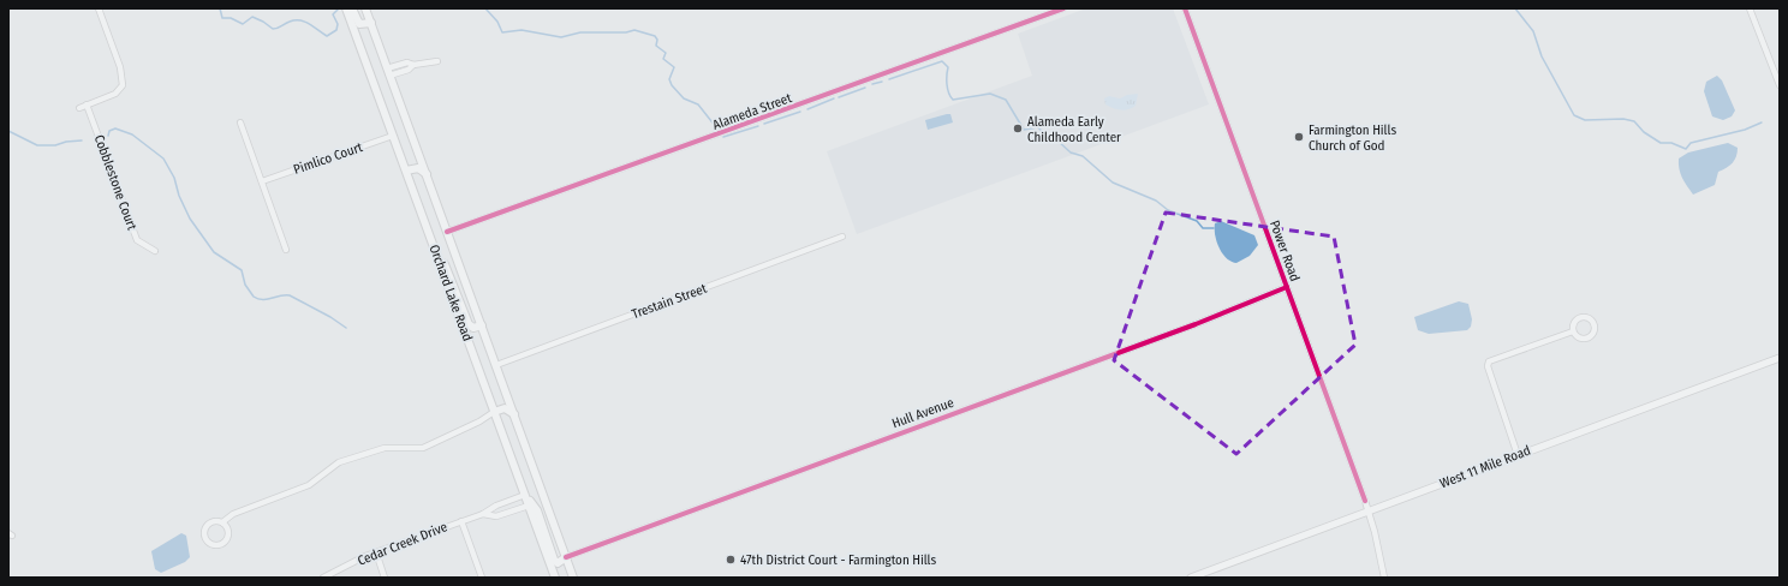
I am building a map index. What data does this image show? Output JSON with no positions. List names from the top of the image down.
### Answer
{
  "streets": {
    "main road": ["Orchard Lake Road"],
    "street": [
      "Alameda Street",
      "Pimlico Court",
      "Cobblestone Court",
      "Power Road",
      "Trestain Street",
      "Hull Avenue",
      "West 11 Mile Road",
      "Cedar Creek Drive"
    ]
  },
  "crossings": [
    ["Alameda Street", "Orchard Lake Road"],
    ["Pimlico Court", "Orchard Lake Road"],
    ["Power Road", "Hull Avenue"],
    ["Power Road", "West 11 Mile Road"],
    ["Orchard Lake Road", "Trestain Street"],
    ["Orchard Lake Road", "Hull Avenue"],
    ["Orchard Lake Road", "Cedar Creek Drive"]
  ],
  "places": ["Alameda Early Childhood Center", "Farmington Hills Church of God", "47th District Court - Farmington Hills"]
}
